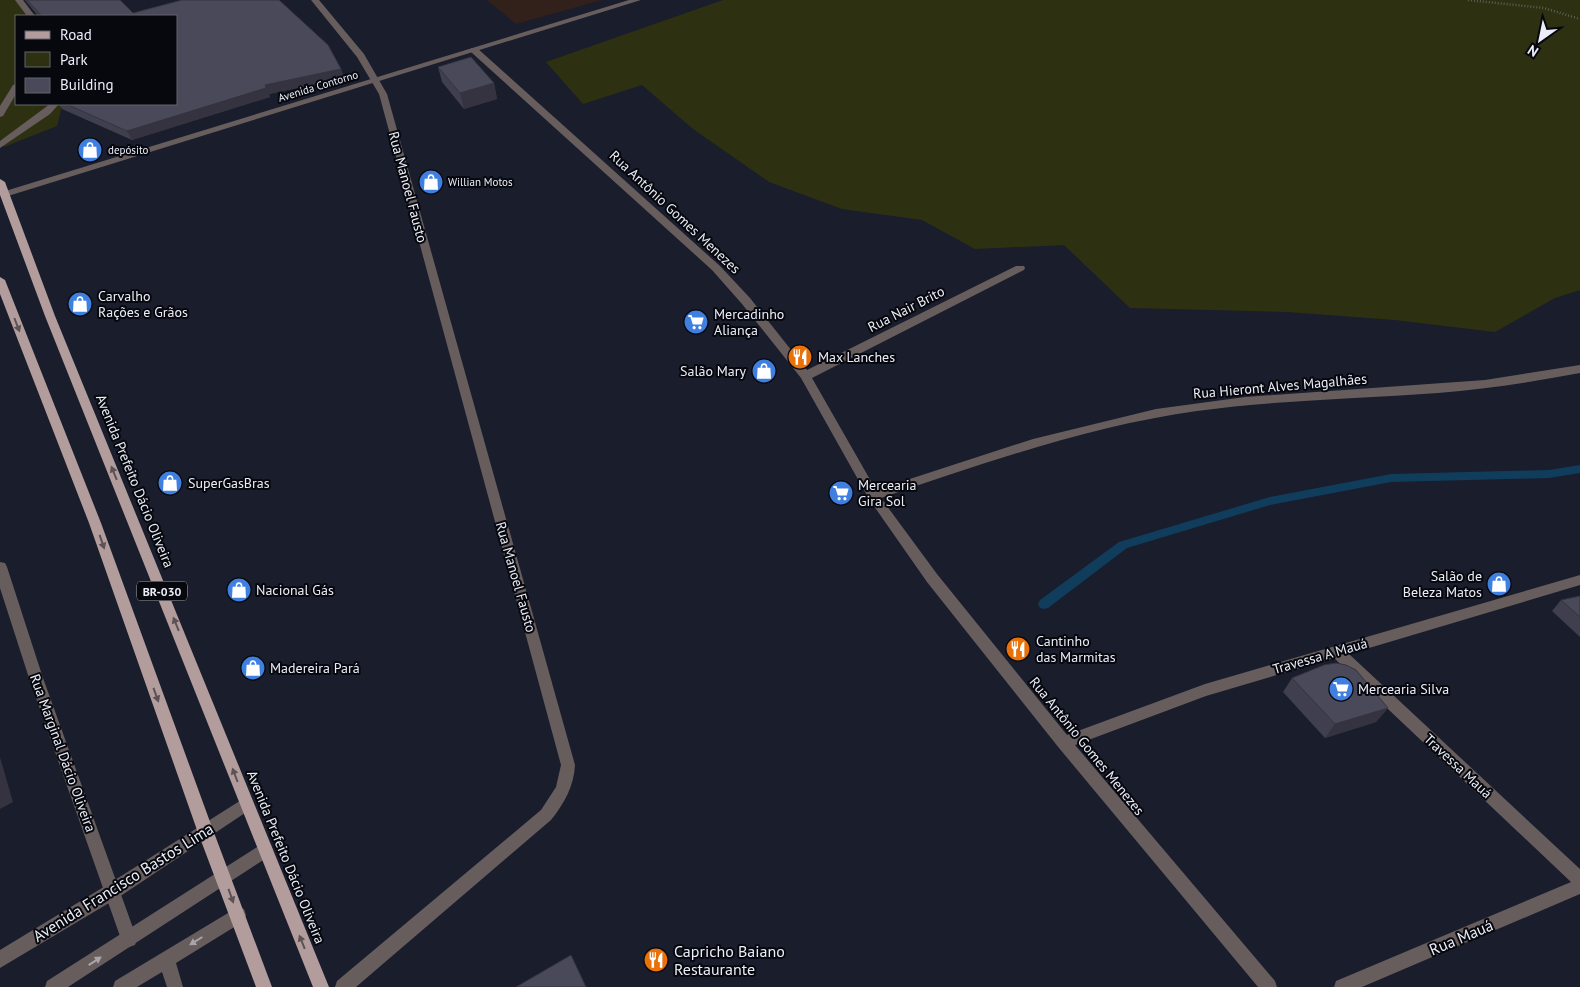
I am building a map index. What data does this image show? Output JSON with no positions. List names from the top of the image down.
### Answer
{
  "streets": {
    "main road": ["Avenida Prefeito Dácio Oliveira", "BR-030"],
    "street": [
      "Avenida Contorno",
      "Rua Manoel Fausto",
      "Rua Antônio Gomes Menezes",
      "Rua Nair Brito",
      "Rua Hieront Alves Magalhães",
      "Travessa A Mauá",
      "Rua Marginal Dácio Oliveira",
      "Travessa Mauá",
      "Avenida Francisco Bastos Lima",
      "Rua Mauá"
    ]
  },
  "crossings": [
    ["Avenida Contorno", "Rua Manoel Fausto"],
    ["Avenida Contorno", "Rua Antônio Gomes Menezes"],
    ["Avenida Contorno", "Avenida Prefeito Dácio Oliveira"],
    ["Rua Antônio Gomes Menezes", "Rua Nair Brito"],
    ["Rua Antônio Gomes Menezes", "Rua Hieront Alves Magalhães"],
    ["Rua Antônio Gomes Menezes", "Travessa A Mauá"],
    ["Avenida Prefeito Dácio Oliveira", "Avenida Francisco Bastos Lima"],
    ["BR-030", "Avenida Francisco Bastos Lima"],
    ["Travessa A Mauá", "Travessa Mauá"],
    ["Rua Marginal Dácio Oliveira", "Avenida Francisco Bastos Lima"]
  ],
  "places": {
    "shop": [
      "depósito",
      "Willian Motos",
      "Carvalho Rações e Grãos",
      "Salão Mary",
      "SuperGasBras",
      "Salão de Beleza Matos",
      "Nacional Gás",
      "Madereira Pará"
    ],
    "supermarket": ["Mercadinho Aliança", "Mercearia Gira Sol", "Mercearia Silva"],
    "restaurant": ["Max Lanches", "Cantinho das Marmitas", "Capricho Baiano Restaurante"]
  },
  "legend": ["Road", "Park", "Building"],
  "north": "bottom left"
}
